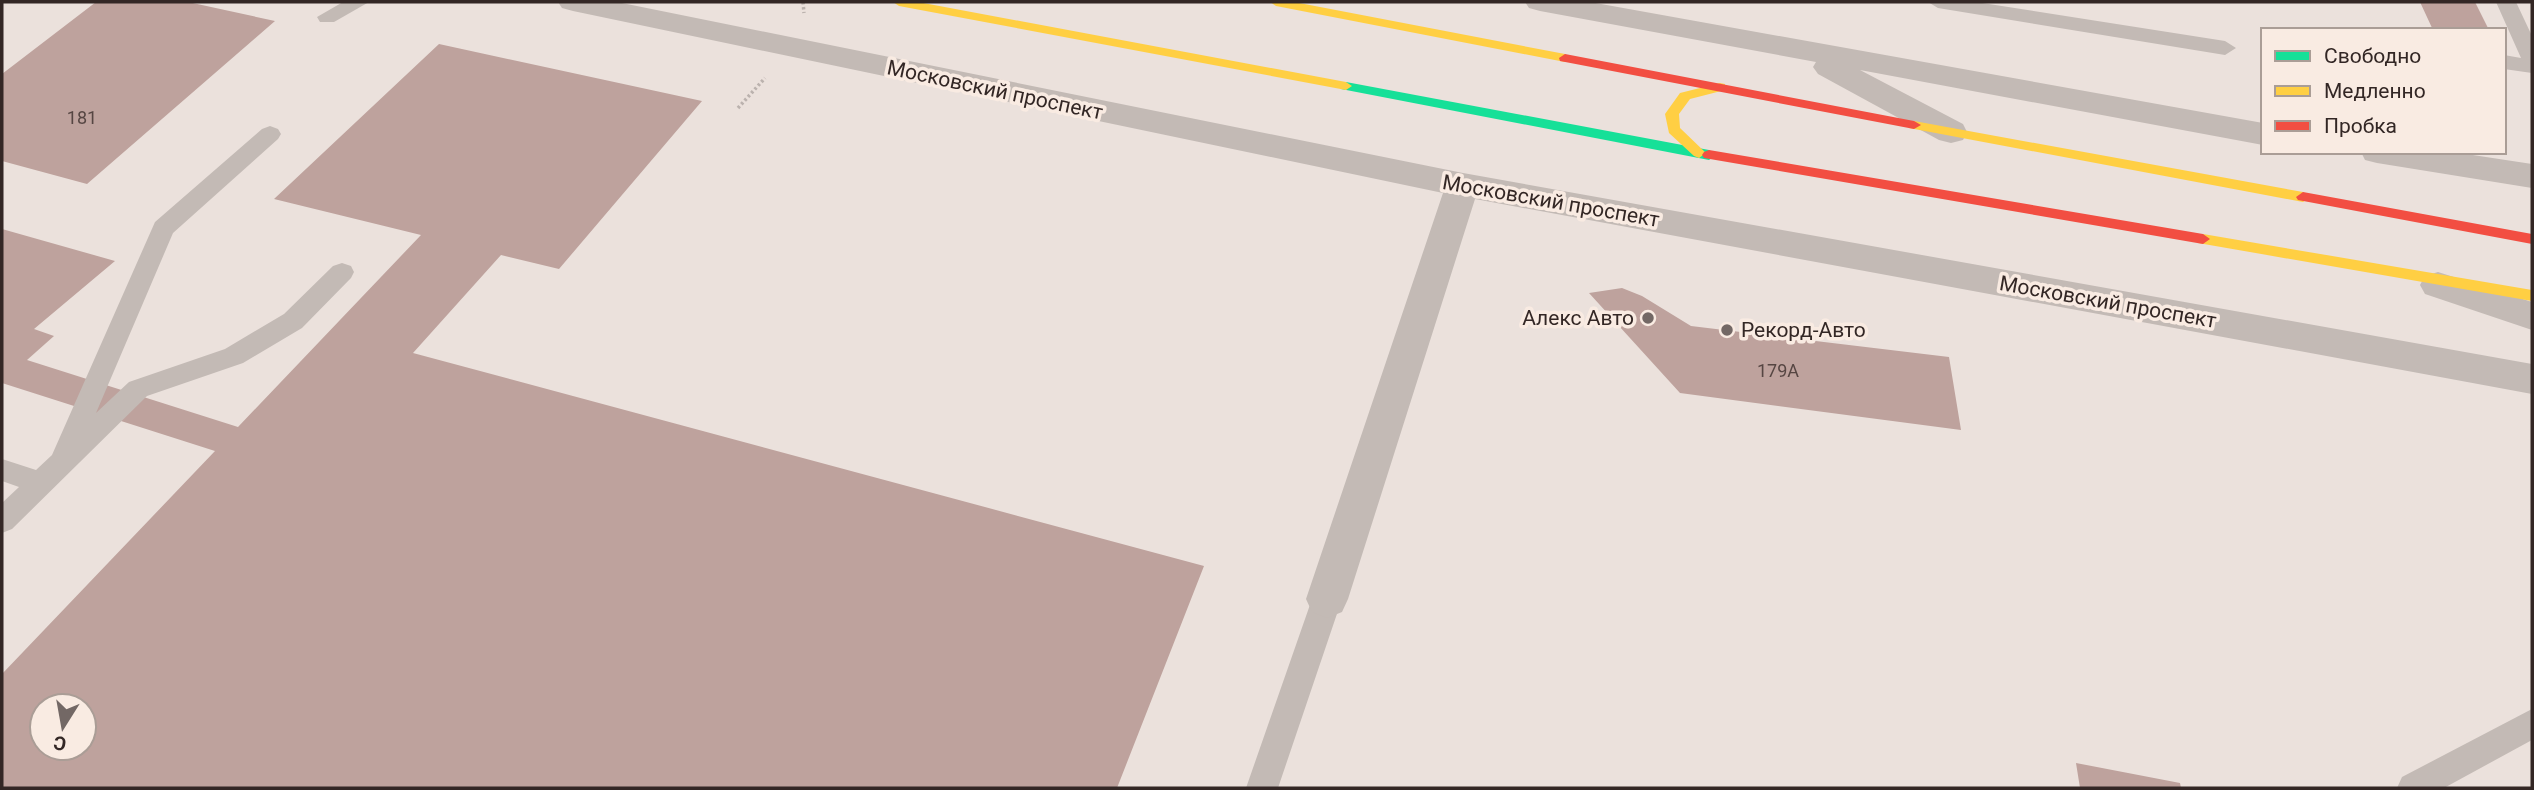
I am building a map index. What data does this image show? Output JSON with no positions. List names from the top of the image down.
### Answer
{
  "streets": {
    "street": ["Московский проспект"]
  },
  "places": ["Алекс Авто", "Рекорд-Авто"],
  "house_numbers": ["181", "179А"],
  "legend": ["Свободно", "Медленно", "Пробка"],
  "north": "bottom"
}
